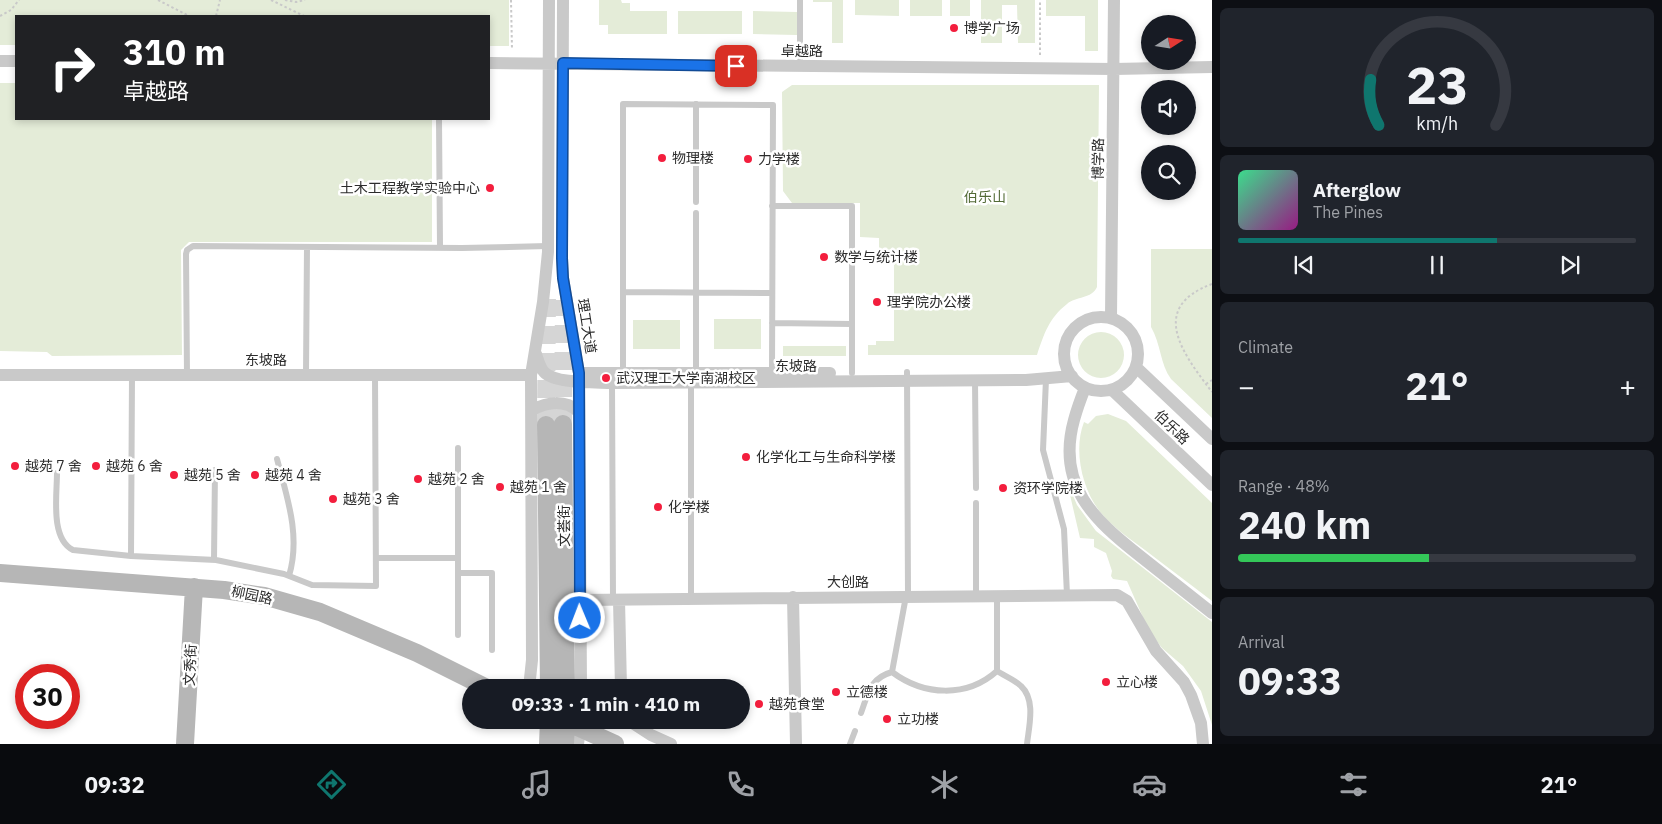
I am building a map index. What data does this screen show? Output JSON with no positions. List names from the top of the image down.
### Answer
{
  "streets": {
    "street": [
      "卓越路",
      "博学路",
      "理工大道",
      "东坡路",
      "伯乐路",
      "文荟街",
      "大创路",
      "柳园路",
      "文秀街"
    ]
  },
  "crossings": [
    ["卓越路", "博学路"],
    ["卓越路", "理工大道"],
    ["博学路", "东坡路"],
    ["博学路", "伯乐路"],
    ["理工大道", "东坡路"],
    ["理工大道", "大创路"],
    ["东坡路", "伯乐路"],
    ["柳园路", "文秀街"]
  ],
  "parks": ["伯乐山"],
  "places": [
    "博学广场",
    "物理楼",
    "力学楼",
    "土木工程教学实验中心",
    "数学与统计楼",
    "理学院办公楼",
    "武汉理工大学南湖校区",
    "化学化工与生命科学楼",
    "越苑 7 舍",
    "越苑 6 舍",
    "越苑 5 舍",
    "越苑 4 舍",
    "越苑 2 舍",
    "越苑 1 舍",
    "资环学院楼",
    "越苑 3 舍",
    "化学楼",
    "立心楼",
    "立德楼",
    "越苑食堂",
    "立功楼"
  ],
  "north": "right",
  "page": {
    "turn": ["310 m", "卓越路"],
    "song": ["Afterglow", "The Pines"],
    "tile": [
      "Climate",
      ["Range · 48%", "240 km"],
      ["Arrival", "09:33"]
    ],
    "heat": ["−", "21°", "+"],
    "limit": "30",
    "trip": "09:33 · 1 min · 410 m",
    "tabs": ["09:32", "21°"],
    "gauge": ["23", "km/h"]
  }
}
